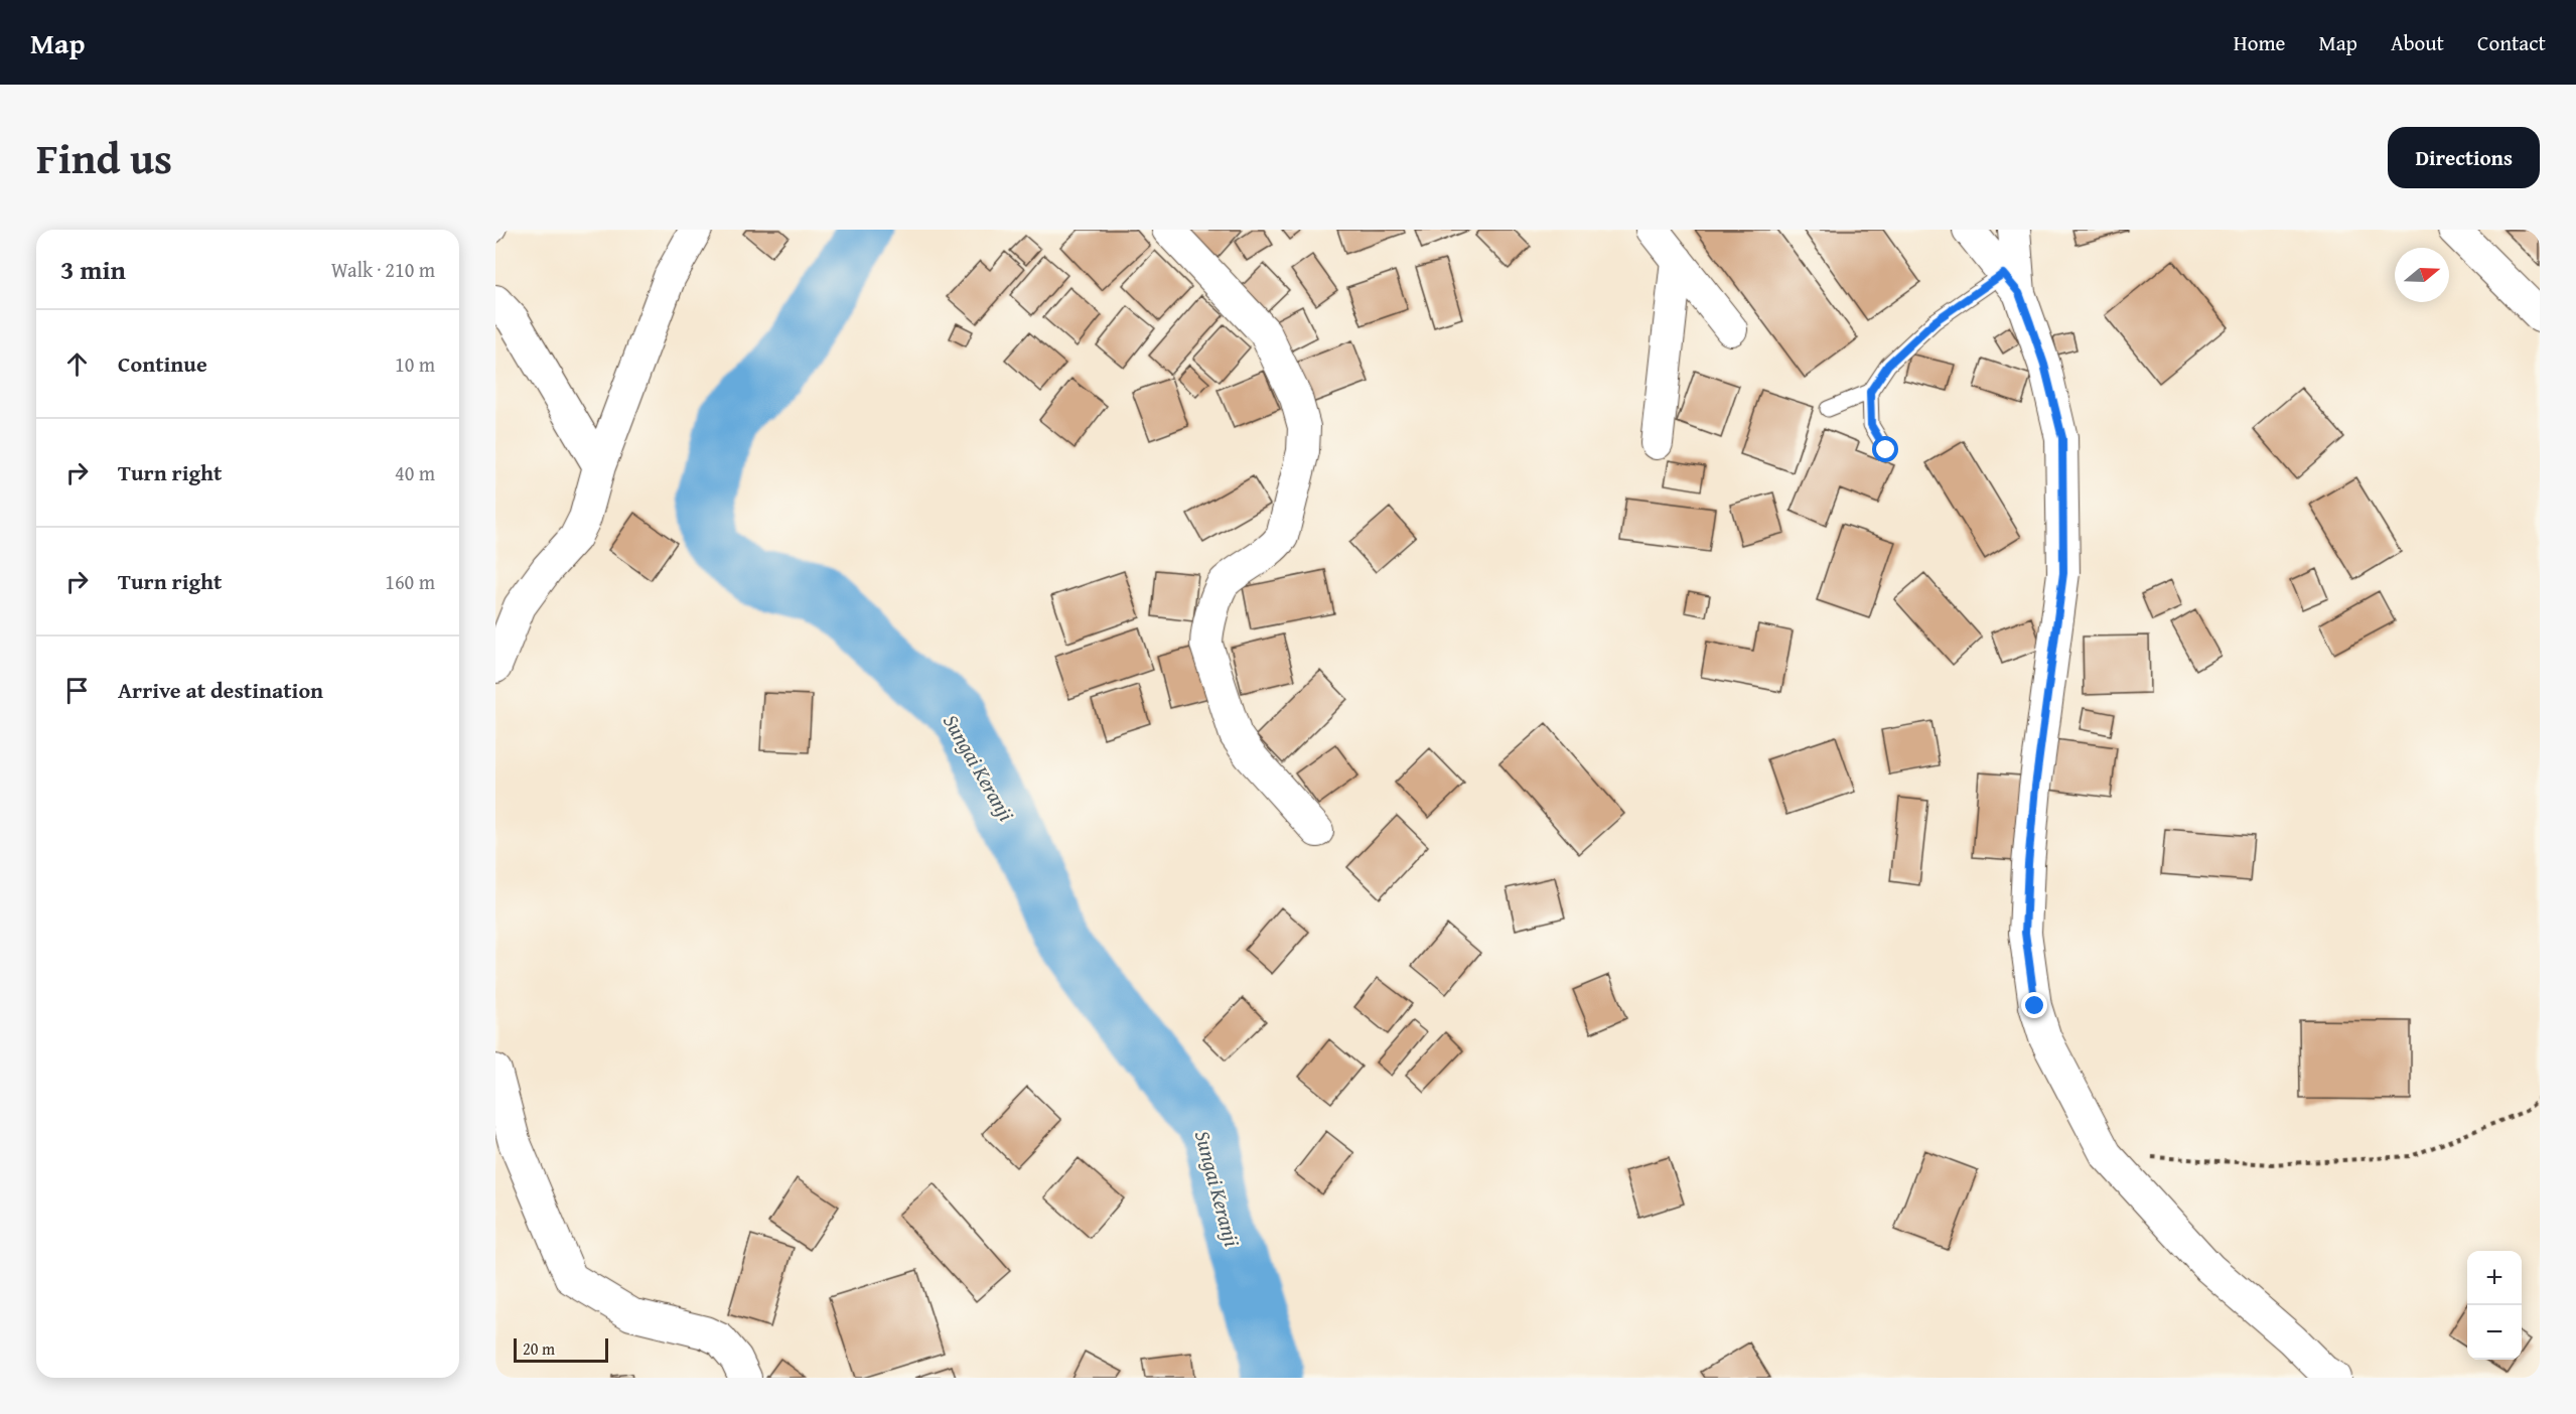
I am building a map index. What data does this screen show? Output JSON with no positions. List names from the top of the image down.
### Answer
{
  "water": ["Sungai Keranji"],
  "scale_bar": "20 m",
  "north": "right",
  "page": {
    "header": "Map",
    "nav": [
      "Home",
      "Map",
      "About",
      "Contact"
    ],
    "title": "Find us",
    "buttons": "Directions",
    "heading": ["3 min", "Walk · 210 m"],
    "list": [
      ["Continue", "10 m"],
      ["Turn right", "40 m"],
      ["Turn right", "160 m"],
      "Arrive at destination"
    ],
    "map_buttons": ["+", "−"],
    "scale": "20 m"
  }
}
